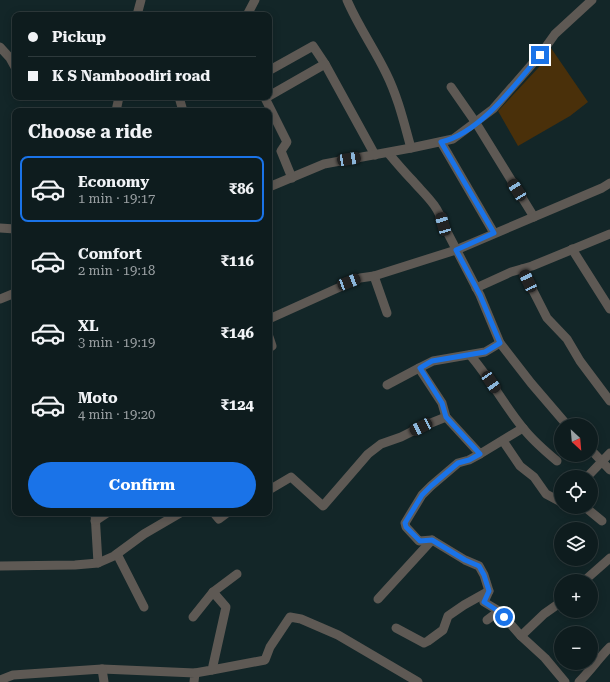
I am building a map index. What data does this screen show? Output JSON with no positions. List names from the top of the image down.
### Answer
{
  "north": "bottom right",
  "page": {
    "banner": ["Pickup", "K S Namboodiri road"],
    "heading": "Choose a ride",
    "list": [
      {
        "name": "Economy",
        "note": "1 min · 19:17",
        "value": "₹86"
      },
      {
        "name": "Comfort",
        "note": "2 min · 19:18",
        "value": "₹116"
      },
      {
        "name": "XL",
        "note": "3 min · 19:19",
        "value": "₹146"
      },
      {
        "name": "Moto",
        "note": "4 min · 19:20",
        "value": "₹124"
      }
    ],
    "map_buttons": ["+", "−"],
    "buttons": "Confirm"
  }
}
